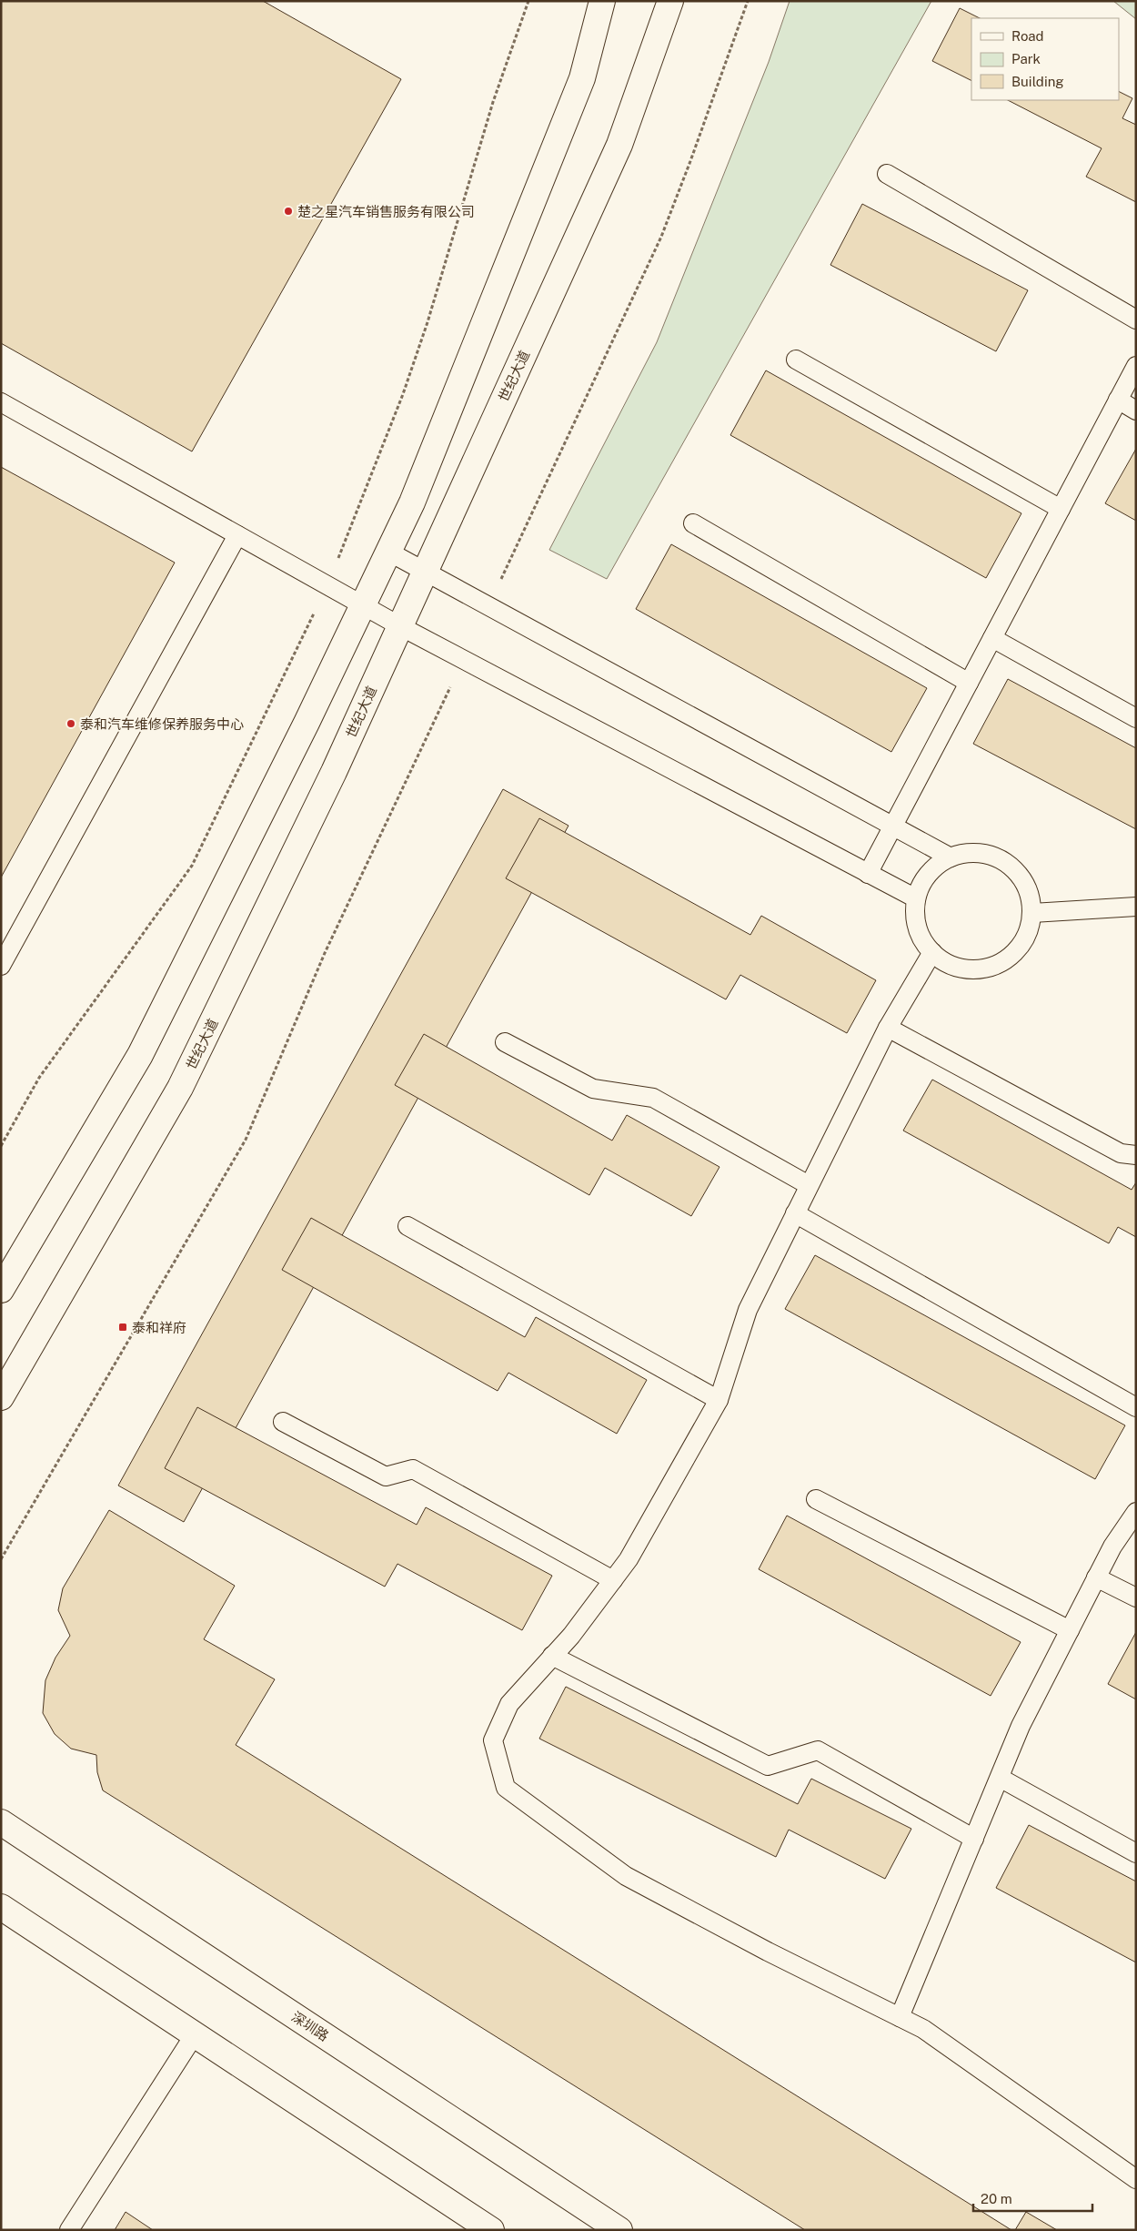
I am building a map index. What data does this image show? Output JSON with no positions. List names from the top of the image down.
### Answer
{
  "streets": {
    "street": ["世纪大道", "深圳路"]
  },
  "places": {
    "other": ["楚之星汽车销售服务有限公司", "泰和汽车维修保养服务中心"],
    "transit": ["泰和祥府"]
  },
  "legend": ["Road", "Park", "Building"],
  "scale_bar": "20 m"
}
